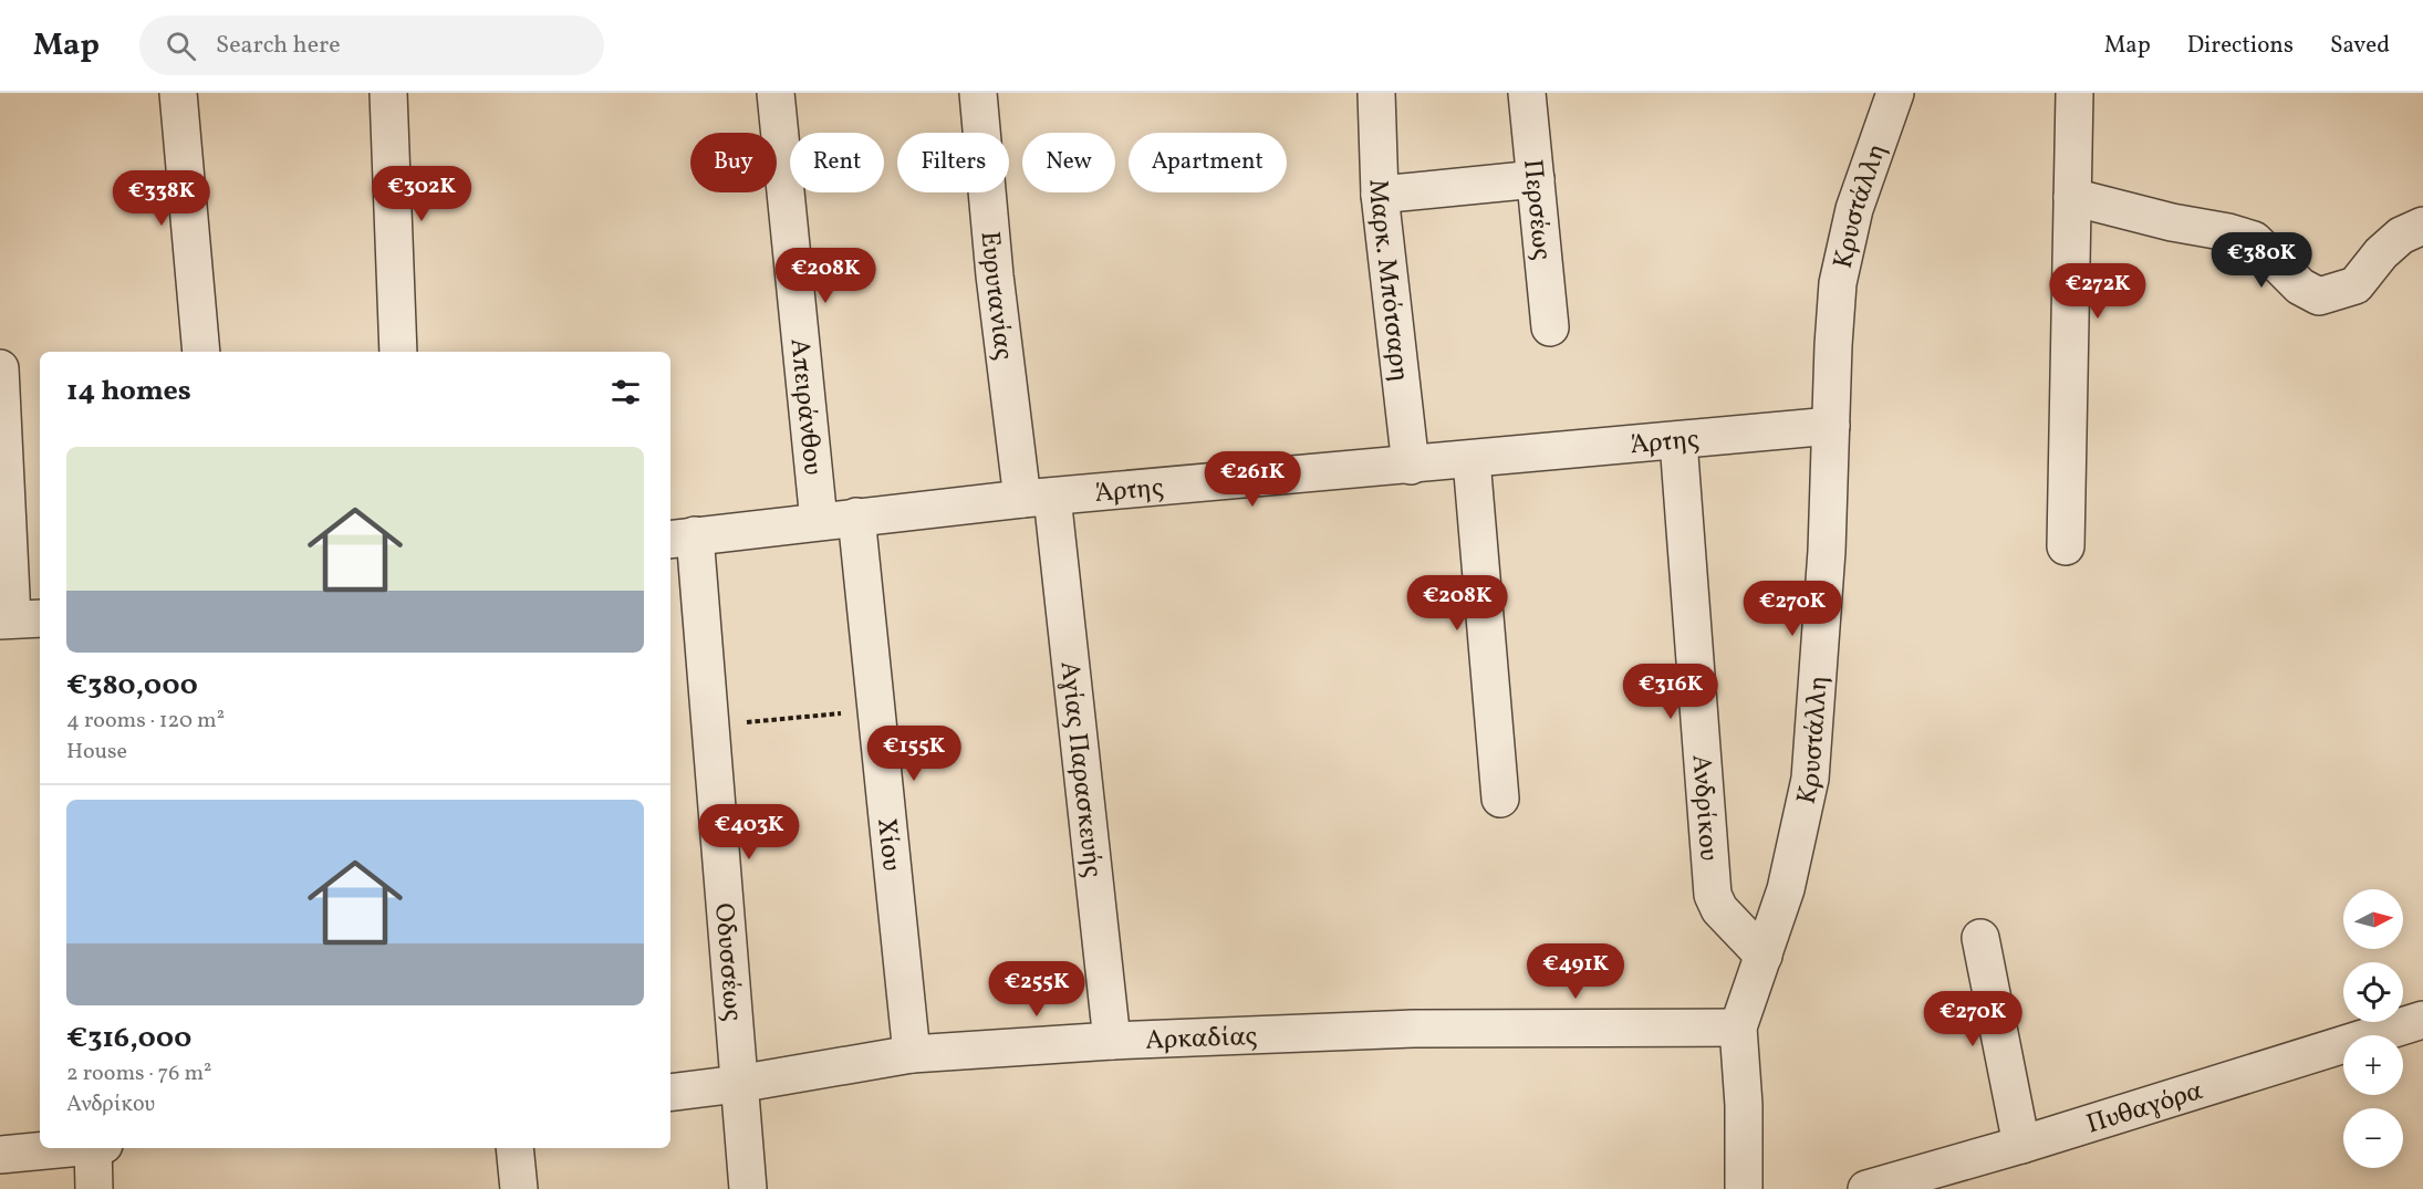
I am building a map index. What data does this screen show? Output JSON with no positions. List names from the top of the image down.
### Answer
{
  "streets": {
    "street": [
      "Κρυστάλλη",
      "Περσέως",
      "Μαρκ. Μπότσαρη",
      "Ευρυτανίας",
      "Απειράνθου",
      "Άρτης",
      "Αγίας Παρασκευής",
      "Ανδρίκου",
      "Χίου",
      "Οδυσσέως",
      "Αρκαδίας",
      "Πυθαγόρα"
    ]
  },
  "crossings": [
    ["Κρυστάλλη", "Άρτης"],
    ["Κρυστάλλη", "Ανδρίκου"],
    ["Κρυστάλλη", "Αρκαδίας"],
    ["Μαρκ. Μπότσαρη", "Άρτης"],
    ["Ευρυτανίας", "Άρτης"],
    ["Ευρυτανίας", "Αγίας Παρασκευής"],
    ["Απειράνθου", "Άρτης"],
    ["Άρτης", "Αγίας Παρασκευής"],
    ["Άρτης", "Ανδρίκου"],
    ["Άρτης", "Χίου"],
    ["Άρτης", "Οδυσσέως"],
    ["Αγίας Παρασκευής", "Αρκαδίας"],
    ["Χίου", "Αρκαδίας"],
    ["Οδυσσέως", "Αρκαδίας"]
  ],
  "north": "right",
  "page": {
    "header": "Map",
    "search": "Search here",
    "nav": ["Map", "Directions", "Saved"],
    "chip": [
      "Buy",
      "Rent",
      "Filters",
      "New",
      "Apartment"
    ],
    "price": [
      "€302K",
      "€338K",
      "€380K",
      "€208K",
      "€272K",
      "€261K",
      "€208K",
      "€270K",
      "€316K",
      "€155K",
      "€403K",
      "€491K",
      "€255K",
      "€270K"
    ],
    "heading": "14 homes",
    "list": [
      {
        "name": "€380,000",
        "note": "4 rooms · 120 m² · House"
      },
      {
        "name": "€316,000",
        "note": "2 rooms · 76 m² · Ανδρίκου"
      }
    ],
    "map_buttons": ["+", "−"]
  }
}
